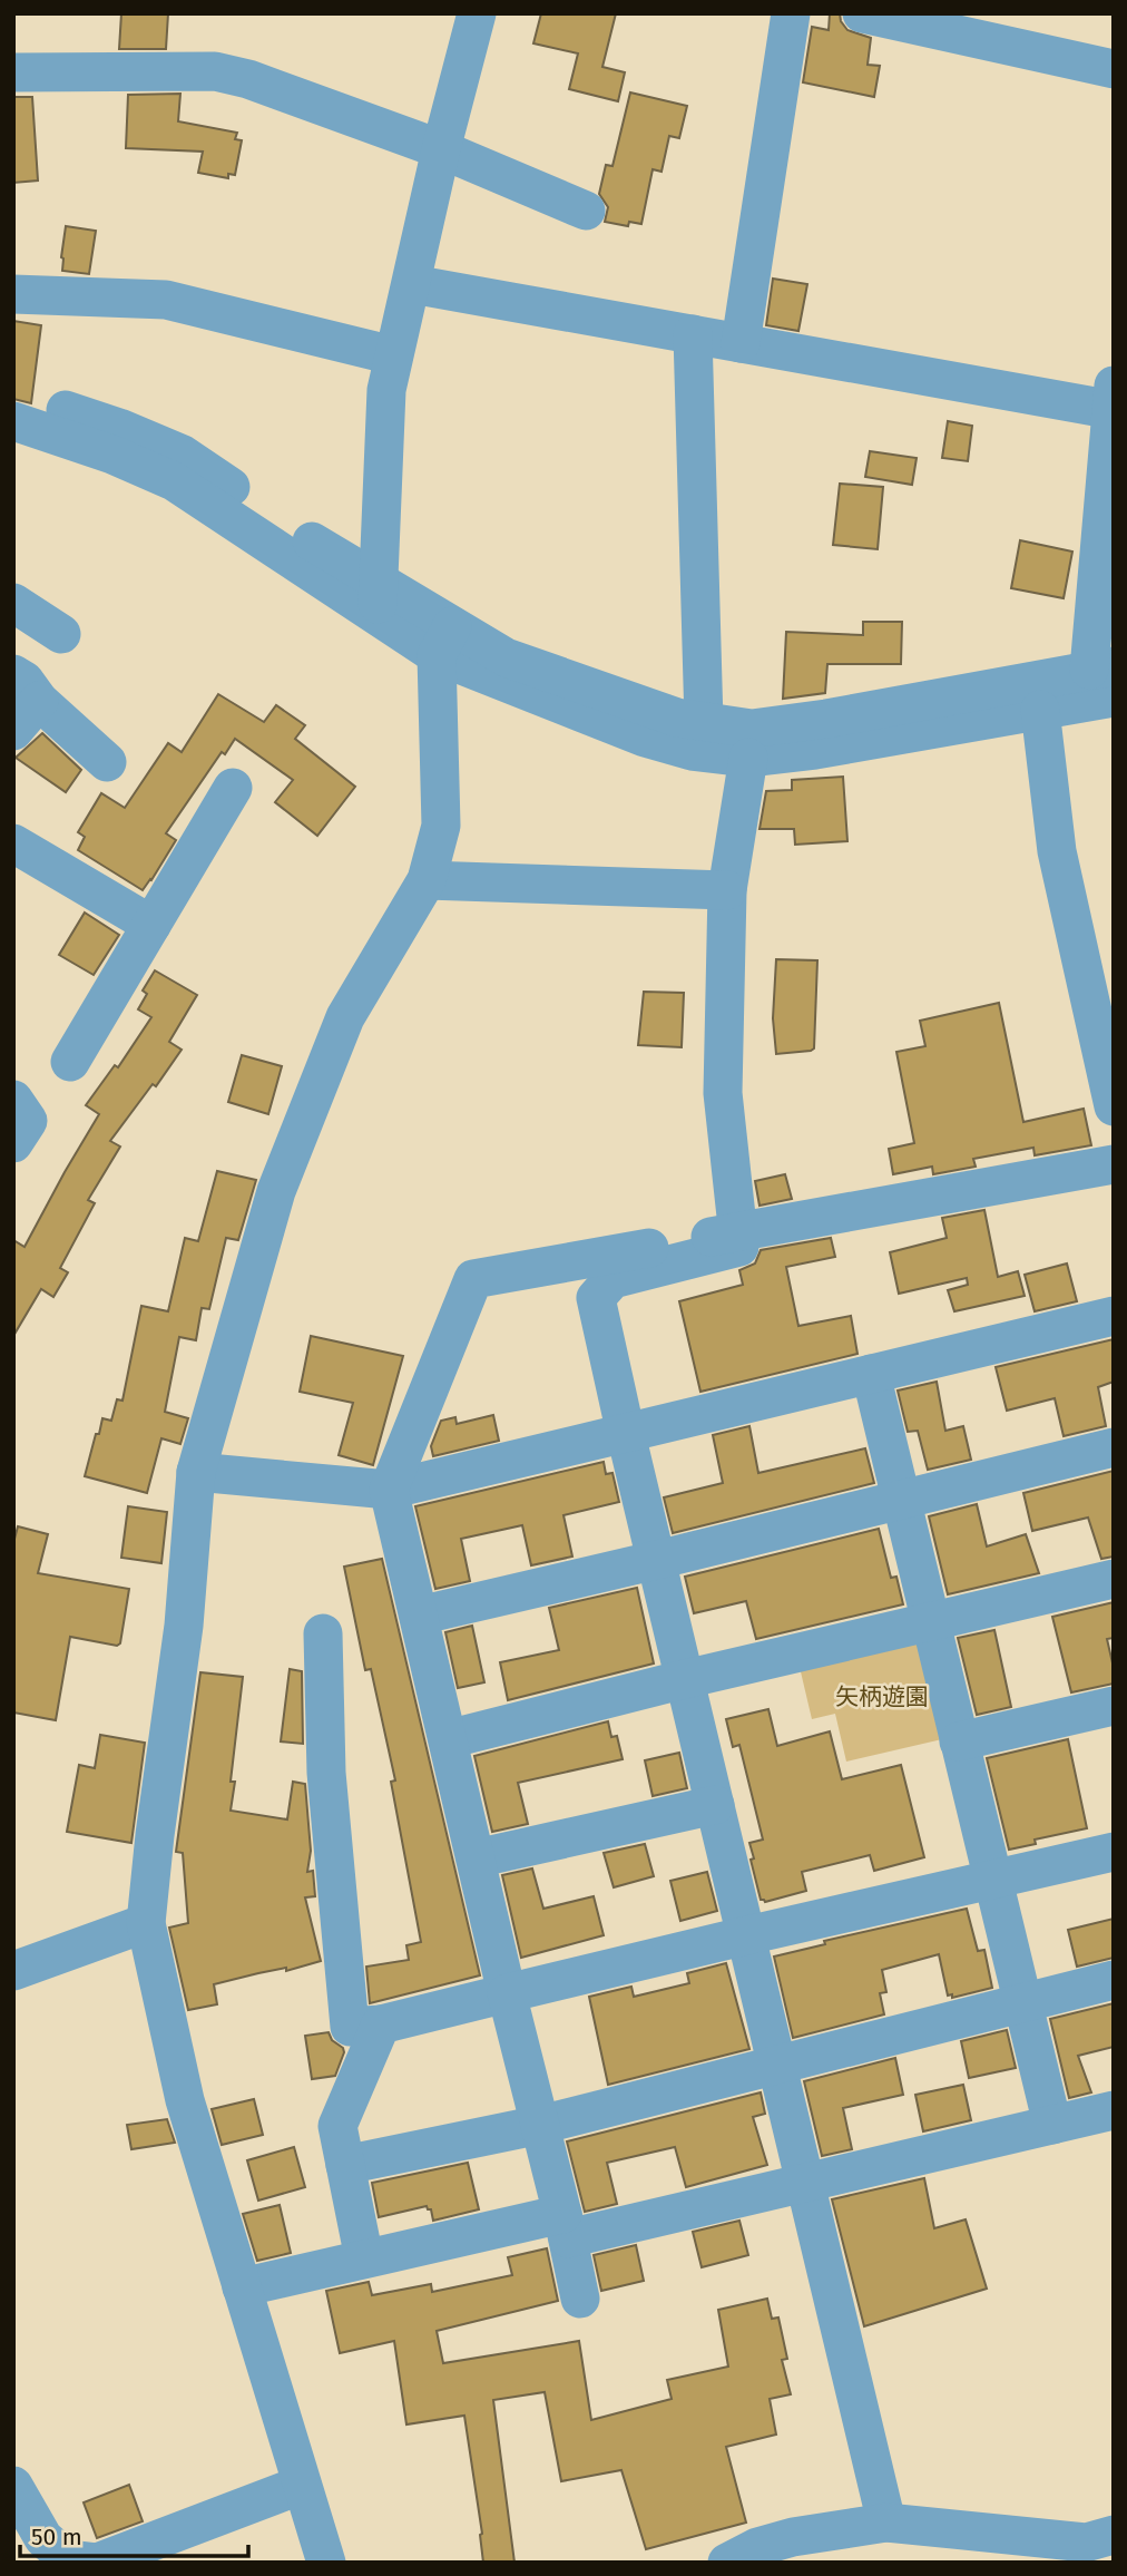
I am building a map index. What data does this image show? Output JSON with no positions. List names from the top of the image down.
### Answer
{
  "parks": ["矢柄遊園"],
  "scale_bar": "50 m"
}
